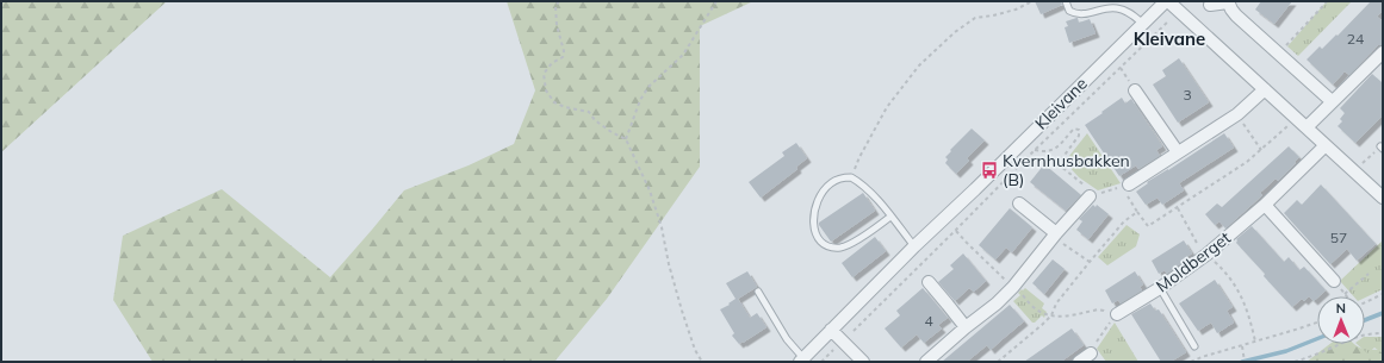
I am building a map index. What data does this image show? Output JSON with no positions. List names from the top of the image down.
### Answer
{
  "streets": {
    "street": ["Kleivane", "Moldberget"]
  },
  "districts": ["Kleivane"],
  "places": {
    "bus stop": ["Kvernhusbakken (B)"]
  },
  "house_numbers": [
    "24",
    "3",
    "57",
    "4"
  ],
  "north": "top"
}
